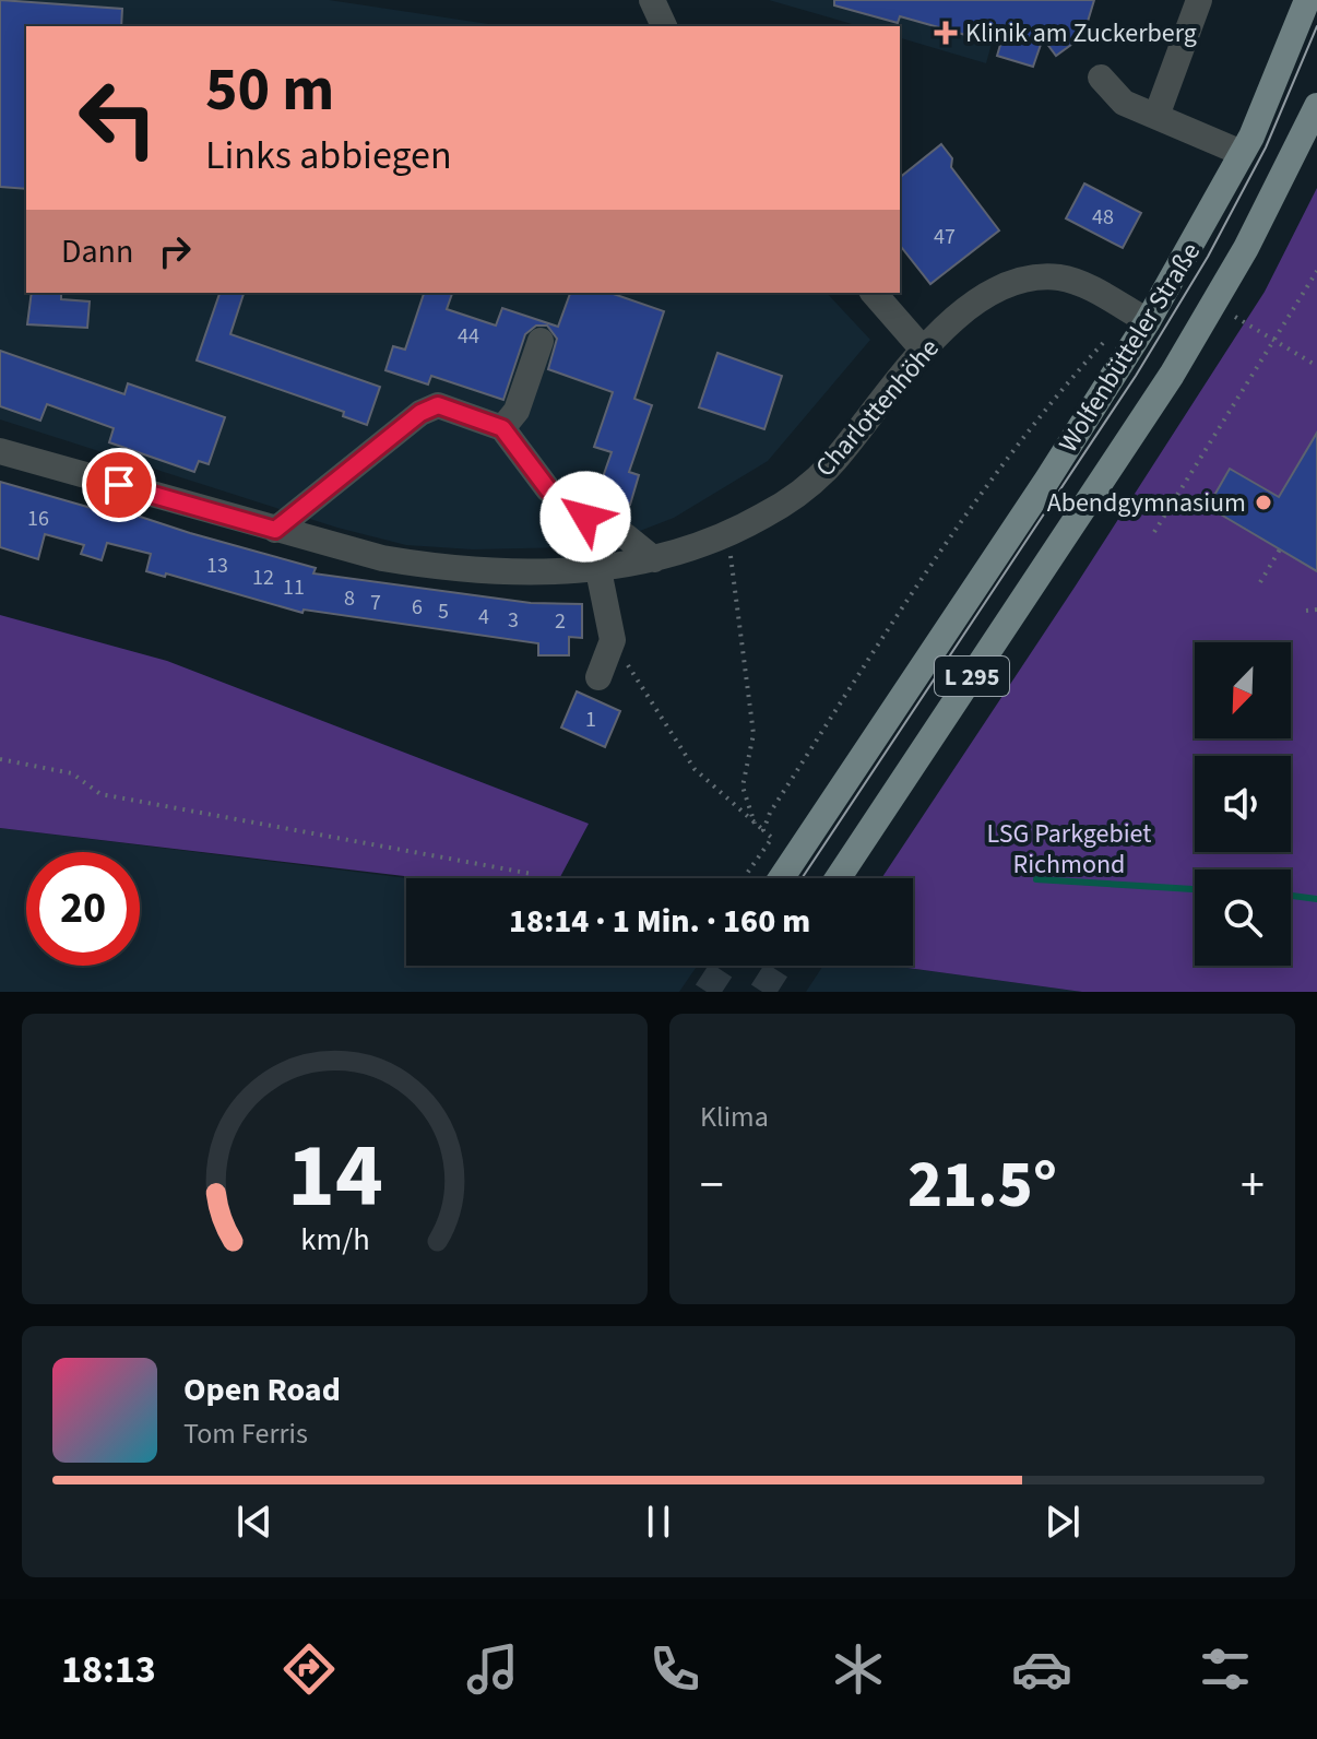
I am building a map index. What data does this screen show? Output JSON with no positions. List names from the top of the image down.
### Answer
{
  "streets": {
    "main road": ["Wolfenbütteler Straße", "L 295"],
    "street": ["Charlottenhöhe"]
  },
  "crossings": [
    ["Wolfenbütteler Straße", "Charlottenhöhe"]
  ],
  "parks": ["LSG Parkgebiet Richmond"],
  "places": {
    "health": ["Klinik am Zuckerberg"],
    "other": ["Abendgymnasium"]
  },
  "house_numbers": [
    "48",
    "47",
    "44",
    "16",
    "13",
    "12",
    "11",
    "8",
    "7",
    "6",
    "5",
    "4",
    "3",
    "2",
    "1"
  ],
  "north": "bottom left",
  "page": {
    "turn": ["50 m", "Links abbiegen"],
    "then": "Dann",
    "limit": "20",
    "trip": "18:14 · 1 Min. · 160 m",
    "tile": "Klima",
    "heat": ["−", "21.5°", "+"],
    "song": ["Open Road", "Tom Ferris"],
    "tabs": "18:13",
    "gauge": ["14", "km/h"]
  }
}
